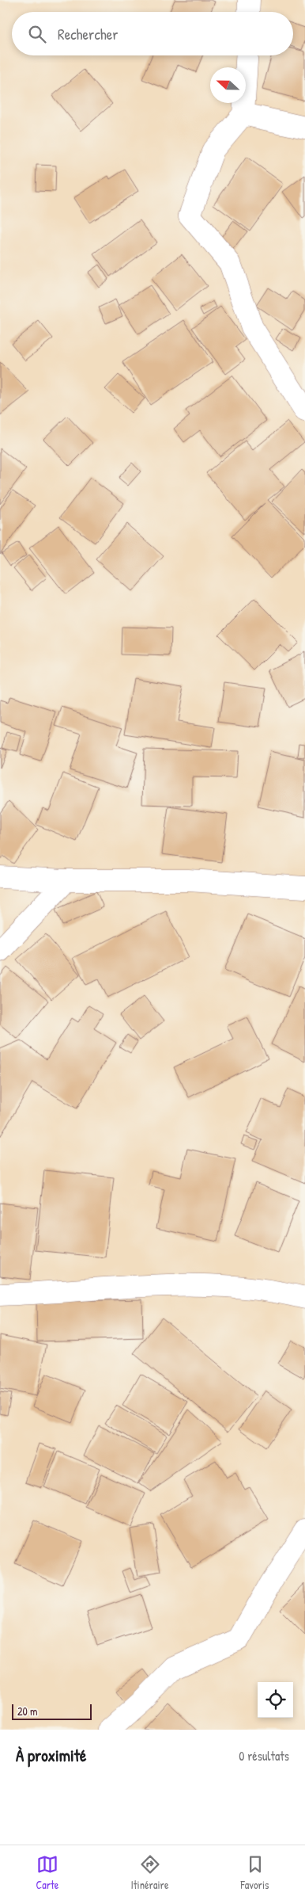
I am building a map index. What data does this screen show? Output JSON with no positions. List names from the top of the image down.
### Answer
{
  "scale_bar": "20 m",
  "north": "left",
  "page": {
    "search": "Rechercher",
    "scale": "20 m",
    "heading": ["À proximité", "0 résultats"],
    "nav": ["Carte", "Itinéraire", "Favoris"]
  }
}
